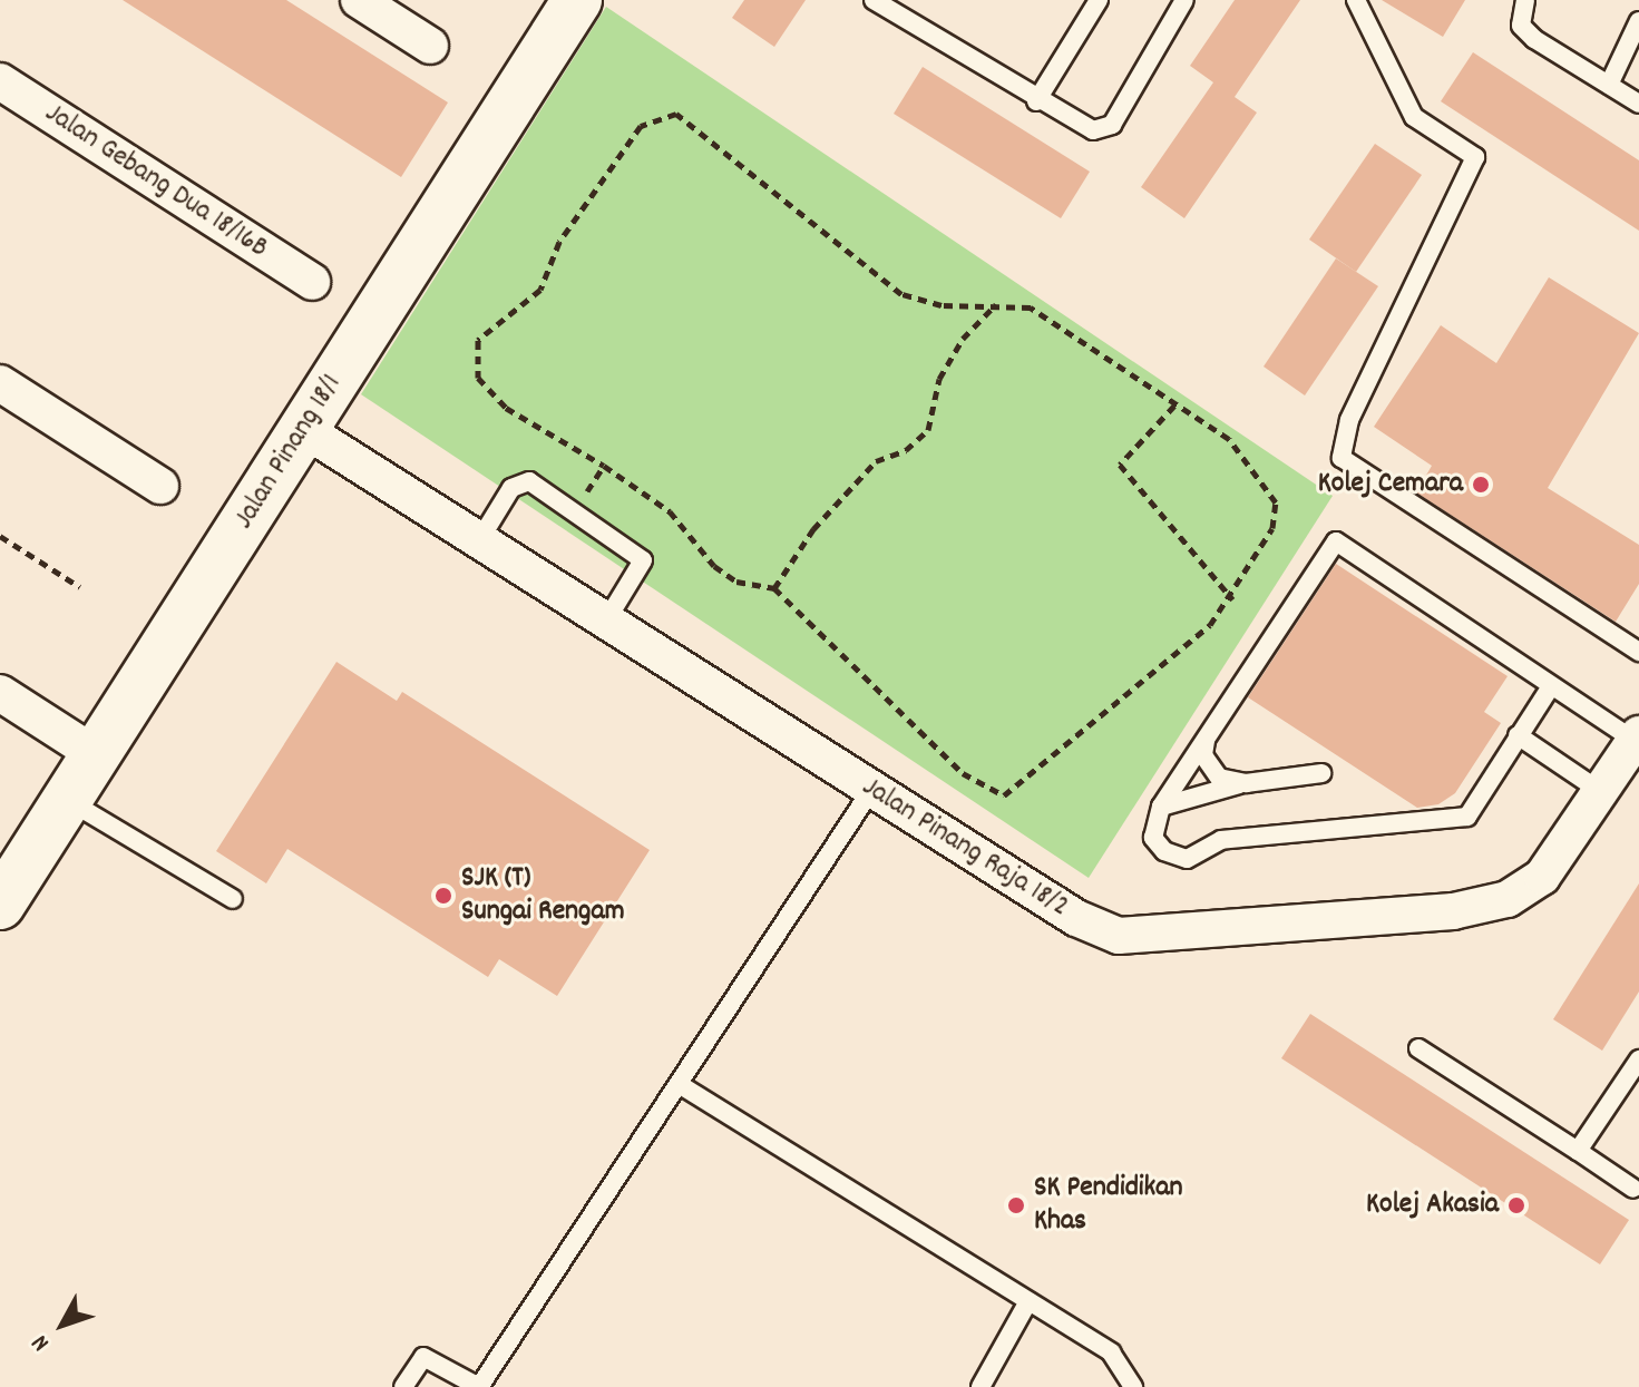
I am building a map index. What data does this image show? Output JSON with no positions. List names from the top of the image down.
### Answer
{
  "streets": {
    "street": ["Jalan Gebang Dua 18/16B", "Jalan Pinang 18/1", "Jalan Pinang Raja 18/2"]
  },
  "crossings": [
    ["Jalan Pinang 18/1", "Jalan Pinang Raja 18/2"]
  ],
  "places": [
    "Kolej Cemara",
    "SJK (T) Sungai Rengam",
    "SK Pendidikan Khas",
    "Kolej Akasia"
  ],
  "north": "bottom left"
}
